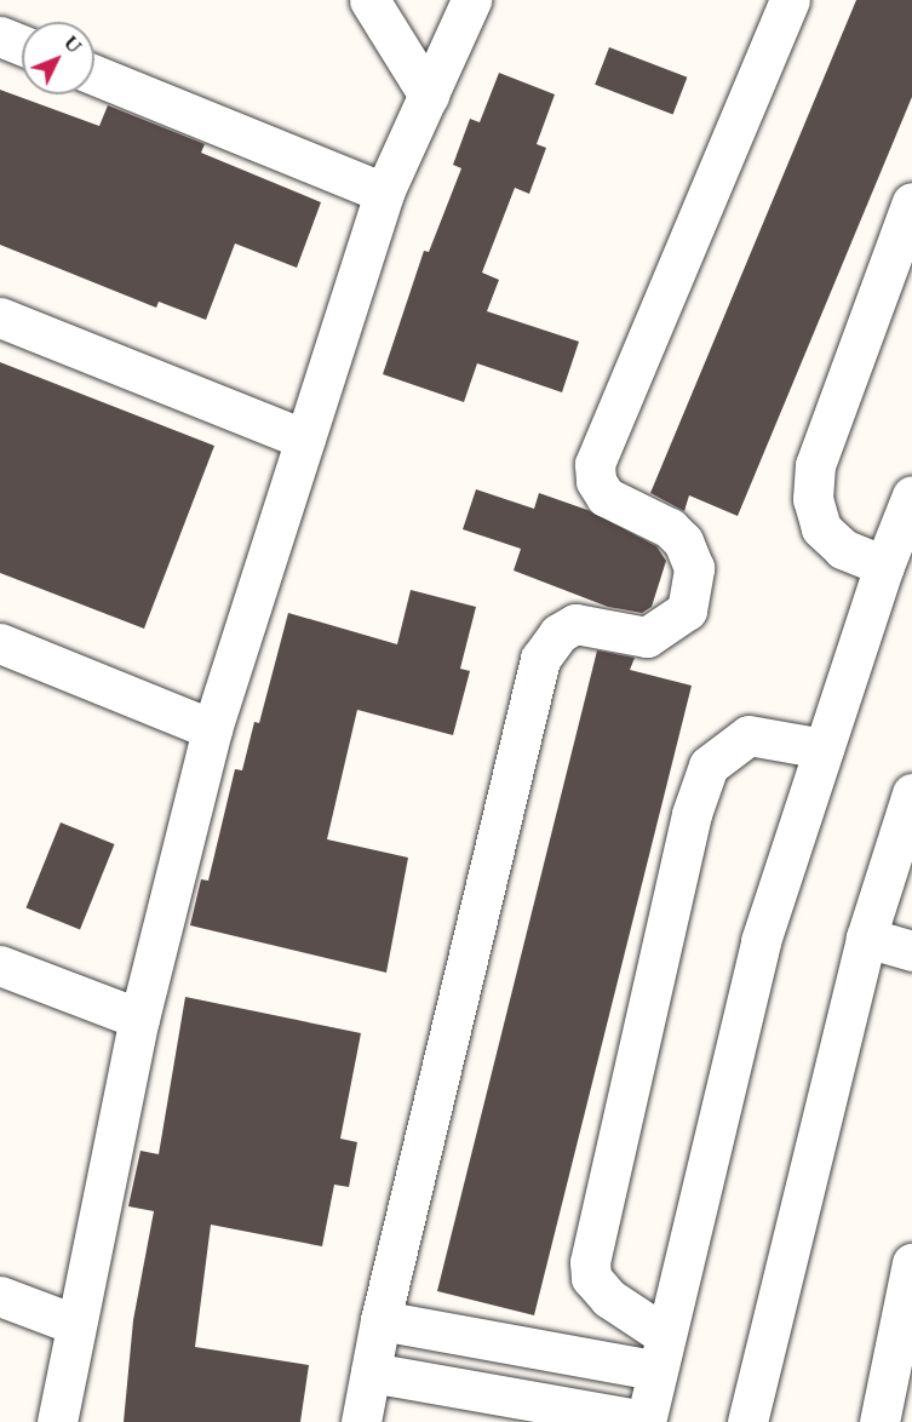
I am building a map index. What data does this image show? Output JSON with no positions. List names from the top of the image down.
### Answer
{
  "north": "top right"
}
